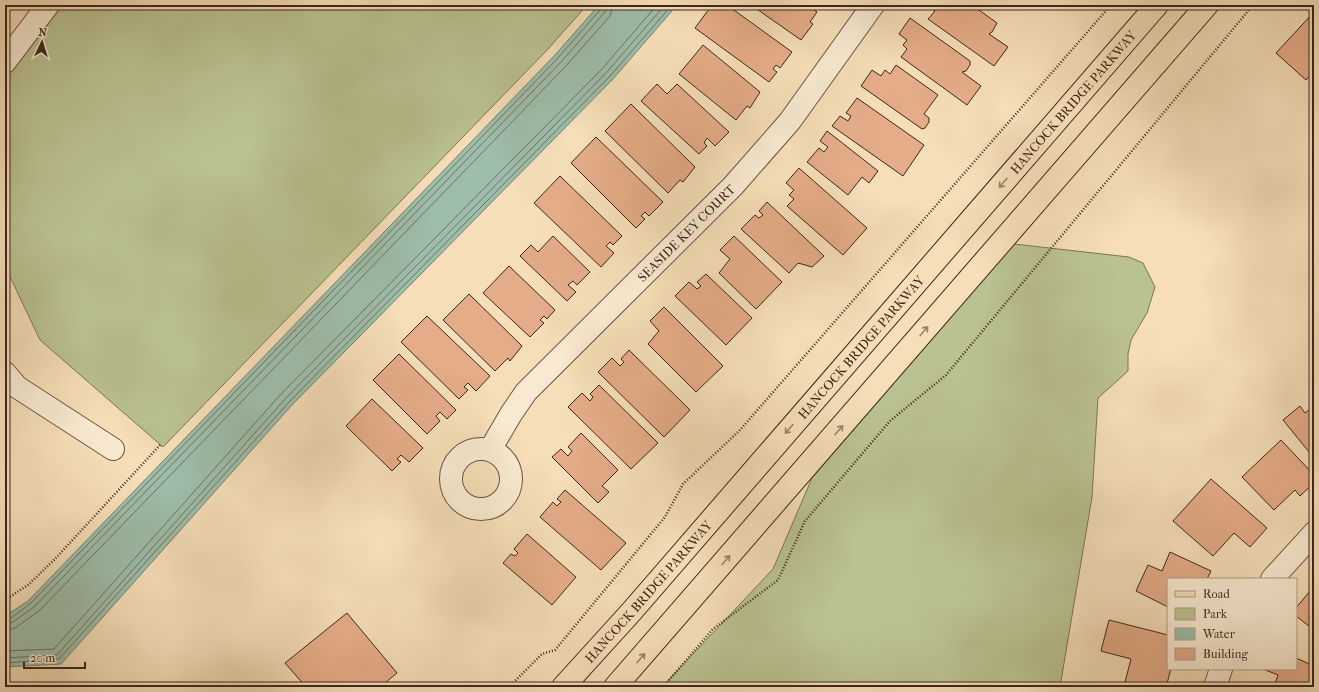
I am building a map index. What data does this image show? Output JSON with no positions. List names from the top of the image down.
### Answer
{
  "streets": {
    "main road": ["HANCOCK BRIDGE PARKWAY"],
    "street": ["SEASIDE KEY COURT"]
  },
  "legend": [
    "Road",
    "Park",
    "Water",
    "Building"
  ],
  "scale_bar": "20 m",
  "north": "top"
}
